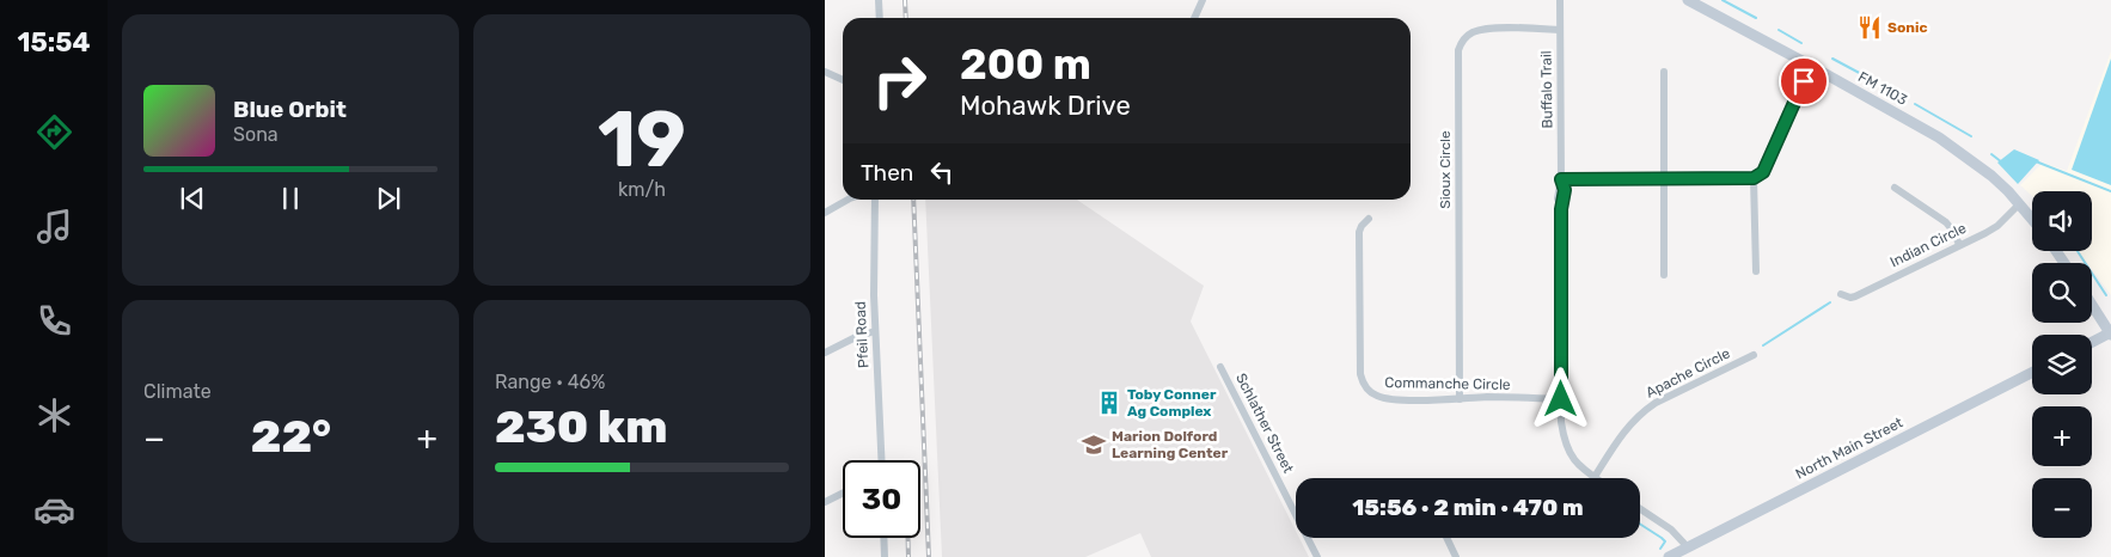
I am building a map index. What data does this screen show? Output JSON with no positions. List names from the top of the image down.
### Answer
{
  "streets": {
    "main road": ["FM 1103", "North Main Street"],
    "street": [
      "Buffalo Trail",
      "Sioux Circle",
      "Indian Circle",
      "Pfeil Road",
      "Apache Circle",
      "Commanche Circle",
      "Schlather Street"
    ]
  },
  "crossings": [
    ["FM 1103", "Indian Circle"],
    ["Buffalo Trail", "Sioux Circle"],
    ["Buffalo Trail", "Apache Circle"],
    ["Buffalo Trail", "Commanche Circle"],
    ["Sioux Circle", "Commanche Circle"]
  ],
  "places": {
    "restaurant": ["Sonic"],
    "building": ["Toby Conner Ag Complex"],
    "school or university": ["Marion Dolford Learning Center"]
  },
  "page": {
    "tabs": "15:54",
    "tile": [
      ["19", "km/h"],
      "Climate",
      ["Range · 46%", "230 km"]
    ],
    "turn": ["200 m", "Mohawk Drive"],
    "song": ["Blue Orbit", "Sona"],
    "then": "Then",
    "map_buttons": ["+", "−"],
    "heat": ["−", "22°", "+"],
    "limit": "30",
    "trip": "15:56 · 2 min · 470 m"
  }
}
